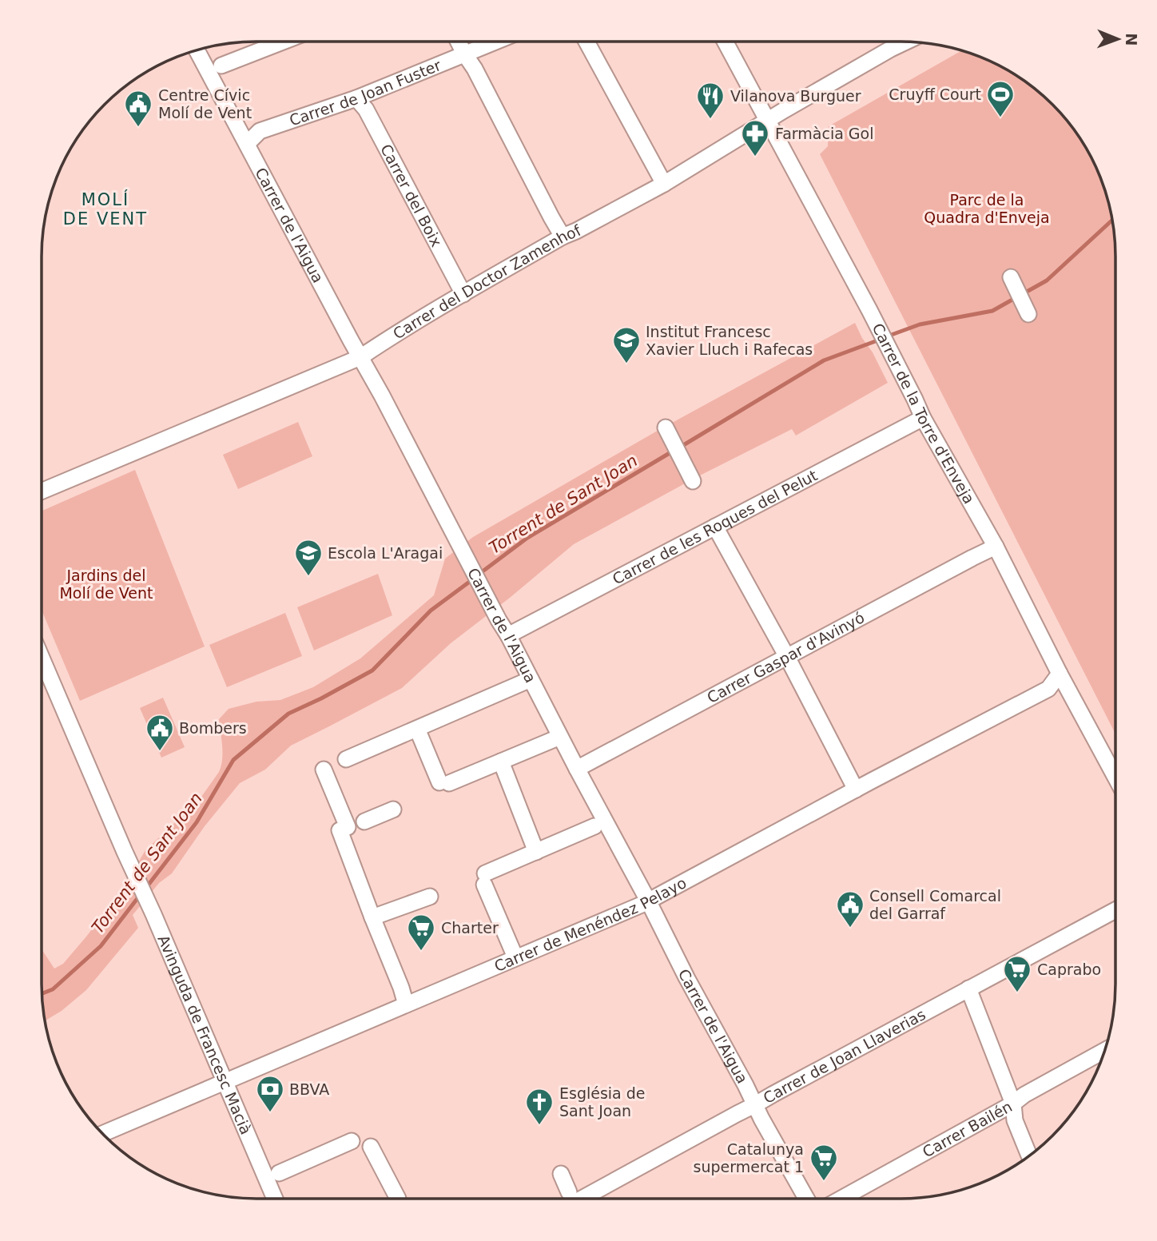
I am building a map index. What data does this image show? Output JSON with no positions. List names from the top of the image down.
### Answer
{
  "streets": {
    "street": [
      "Carrer de Joan Fuster",
      "Carrer del Boix",
      "Carrer de l'Aigua",
      "Carrer del Doctor Zamenhof",
      "Carrer de la Torre d'Enveja",
      "Carrer de les Roques del Pelut",
      "Carrer Gaspar d'Avinyó",
      "Carrer de Menéndez Pelayo",
      "Avinguda de Francesc Macià",
      "Carrer de Joan Llaverias",
      "Carrer Bailén"
    ]
  },
  "crossings": [
    ["Carrer de Joan Fuster", "Carrer del Boix"],
    ["Carrer de Joan Fuster", "Carrer de l'Aigua"],
    ["Carrer del Boix", "Carrer del Doctor Zamenhof"],
    ["Carrer de l'Aigua", "Carrer del Doctor Zamenhof"],
    ["Carrer de l'Aigua", "Carrer de les Roques del Pelut"],
    ["Carrer de l'Aigua", "Carrer Gaspar d'Avinyó"],
    ["Carrer de l'Aigua", "Carrer de Menéndez Pelayo"],
    ["Carrer de l'Aigua", "Carrer de Joan Llaverias"],
    ["Carrer del Doctor Zamenhof", "Carrer de la Torre d'Enveja"],
    ["Carrer de la Torre d'Enveja", "Carrer de les Roques del Pelut"],
    ["Carrer de la Torre d'Enveja", "Carrer Gaspar d'Avinyó"],
    ["Carrer de la Torre d'Enveja", "Carrer de Menéndez Pelayo"],
    ["Carrer de Menéndez Pelayo", "Avinguda de Francesc Macià"]
  ],
  "districts": ["MOLÍ DE VENT"],
  "water": ["Torrent de Sant Joan"],
  "parks": ["Parc de la Quadra d'Enveja", "Jardins del Molí de Vent"],
  "places": {
    "sports": ["Cruyff Court"],
    "restaurant": ["Vilanova Burguer"],
    "public building": ["Centre Cívic Molí de Vent", "Bombers", "Consell Comarcal del Garraf"],
    "pharmacy": ["Farmàcia Gol"],
    "school or university": ["Institut Francesc Xavier Lluch i Rafecas", "Escola L'Aragai"],
    "supermarket": ["Charter", "Caprabo", "Catalunya supermercat 1"],
    "bank": ["BBVA"],
    "church": ["Església de Sant Joan"]
  },
  "north": "right"
}
